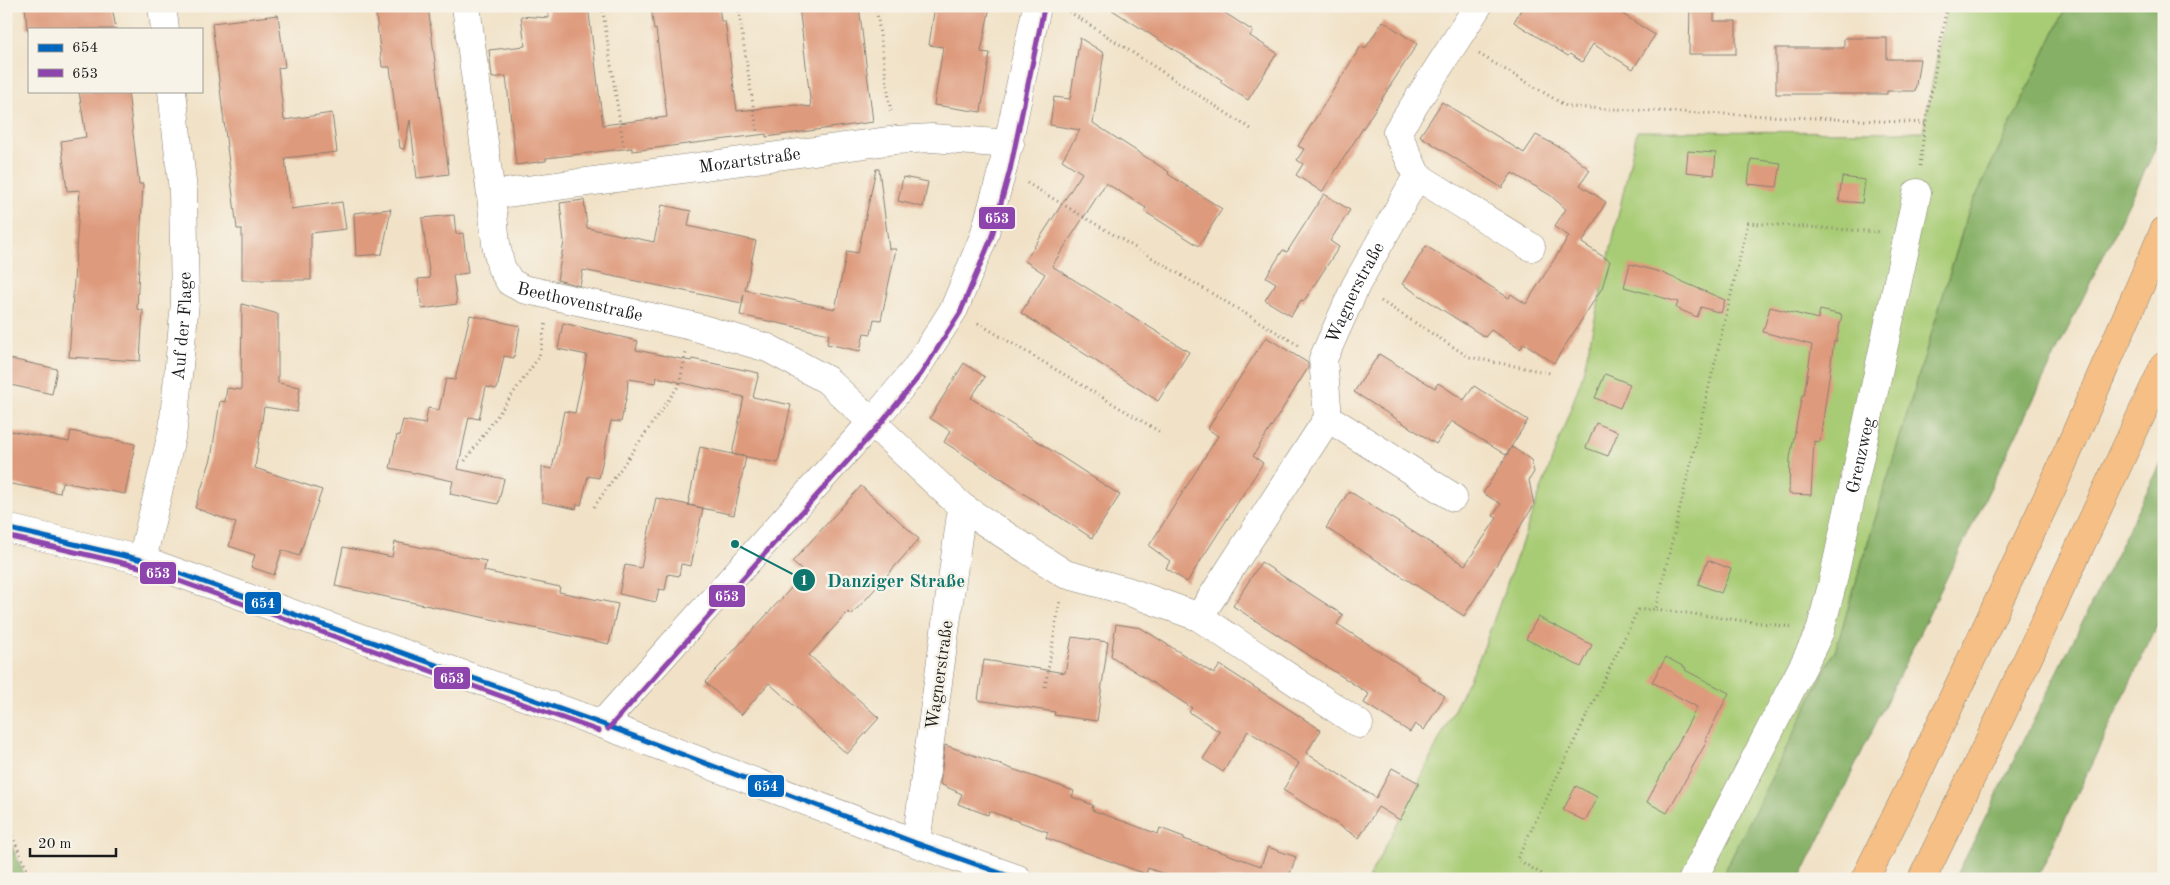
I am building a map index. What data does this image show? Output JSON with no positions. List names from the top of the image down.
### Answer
{
  "streets": {
    "street": [
      "Mozartstraße",
      "Wagnerstraße",
      "Beethovenstraße",
      "Auf der Flage",
      "Grenzweg"
    ]
  },
  "crossings": [
    ["Mozartstraße", "Beethovenstraße"]
  ],
  "places": ["Danziger Straße"],
  "lines": ["transit line 653", "transit line 654"],
  "legend": ["654", "653"],
  "scale_bar": "20 m"
}
